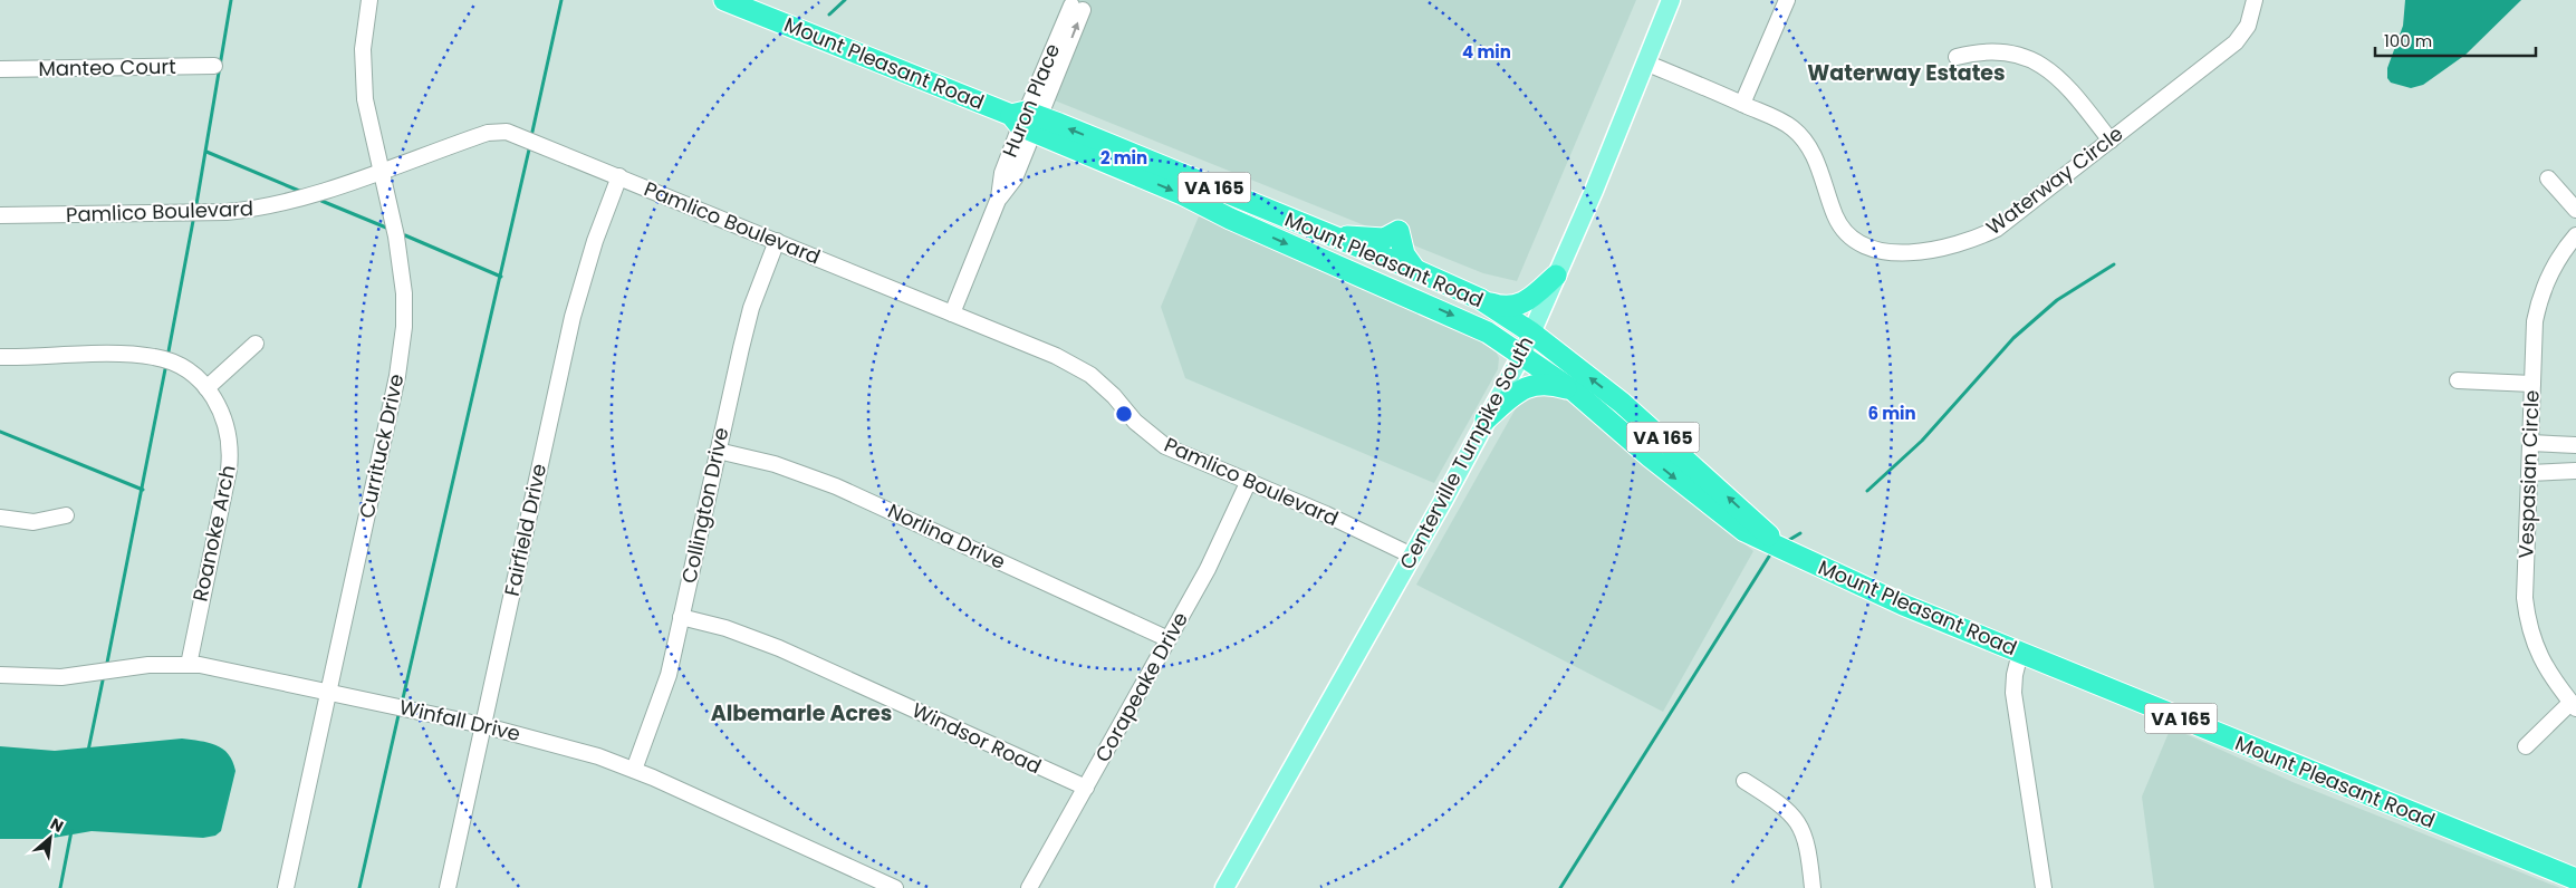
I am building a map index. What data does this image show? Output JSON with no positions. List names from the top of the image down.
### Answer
{
  "streets": {
    "highway": ["Mount Pleasant Road", "VA 165"],
    "main road": ["Centerville Turnpike South"],
    "street": [
      "Manteo Court",
      "Huron Place",
      "Waterway Circle",
      "Pamlico Boulevard",
      "Currituck Drive",
      "Vespasian Circle",
      "Collington Drive",
      "Fairfield Drive",
      "Roanoke Arch",
      "Norlina Drive",
      "Corapeake Drive",
      "Winfall Drive",
      "Windsor Road"
    ]
  },
  "crossings": [
    ["Mount Pleasant Road", "Huron Place"],
    ["Mount Pleasant Road", "Centerville Turnpike South"],
    ["Huron Place", "Pamlico Boulevard"],
    ["Waterway Circle", "Centerville Turnpike South"],
    ["Pamlico Boulevard", "Currituck Drive"],
    ["Pamlico Boulevard", "Centerville Turnpike South"],
    ["Pamlico Boulevard", "Collington Drive"],
    ["Pamlico Boulevard", "Fairfield Drive"],
    ["Pamlico Boulevard", "Corapeake Drive"],
    ["Currituck Drive", "Winfall Drive"],
    ["Collington Drive", "Norlina Drive"],
    ["Collington Drive", "Winfall Drive"],
    ["Collington Drive", "Windsor Road"],
    ["Fairfield Drive", "Winfall Drive"],
    ["Roanoke Arch", "Winfall Drive"],
    ["Norlina Drive", "Corapeake Drive"],
    ["Corapeake Drive", "Windsor Road"]
  ],
  "districts": ["Waterway Estates", "Albemarle Acres"],
  "scale_bar": "100 m",
  "north": "top right",
  "rings": ["4 min", "2 min", "6 min"]
}
